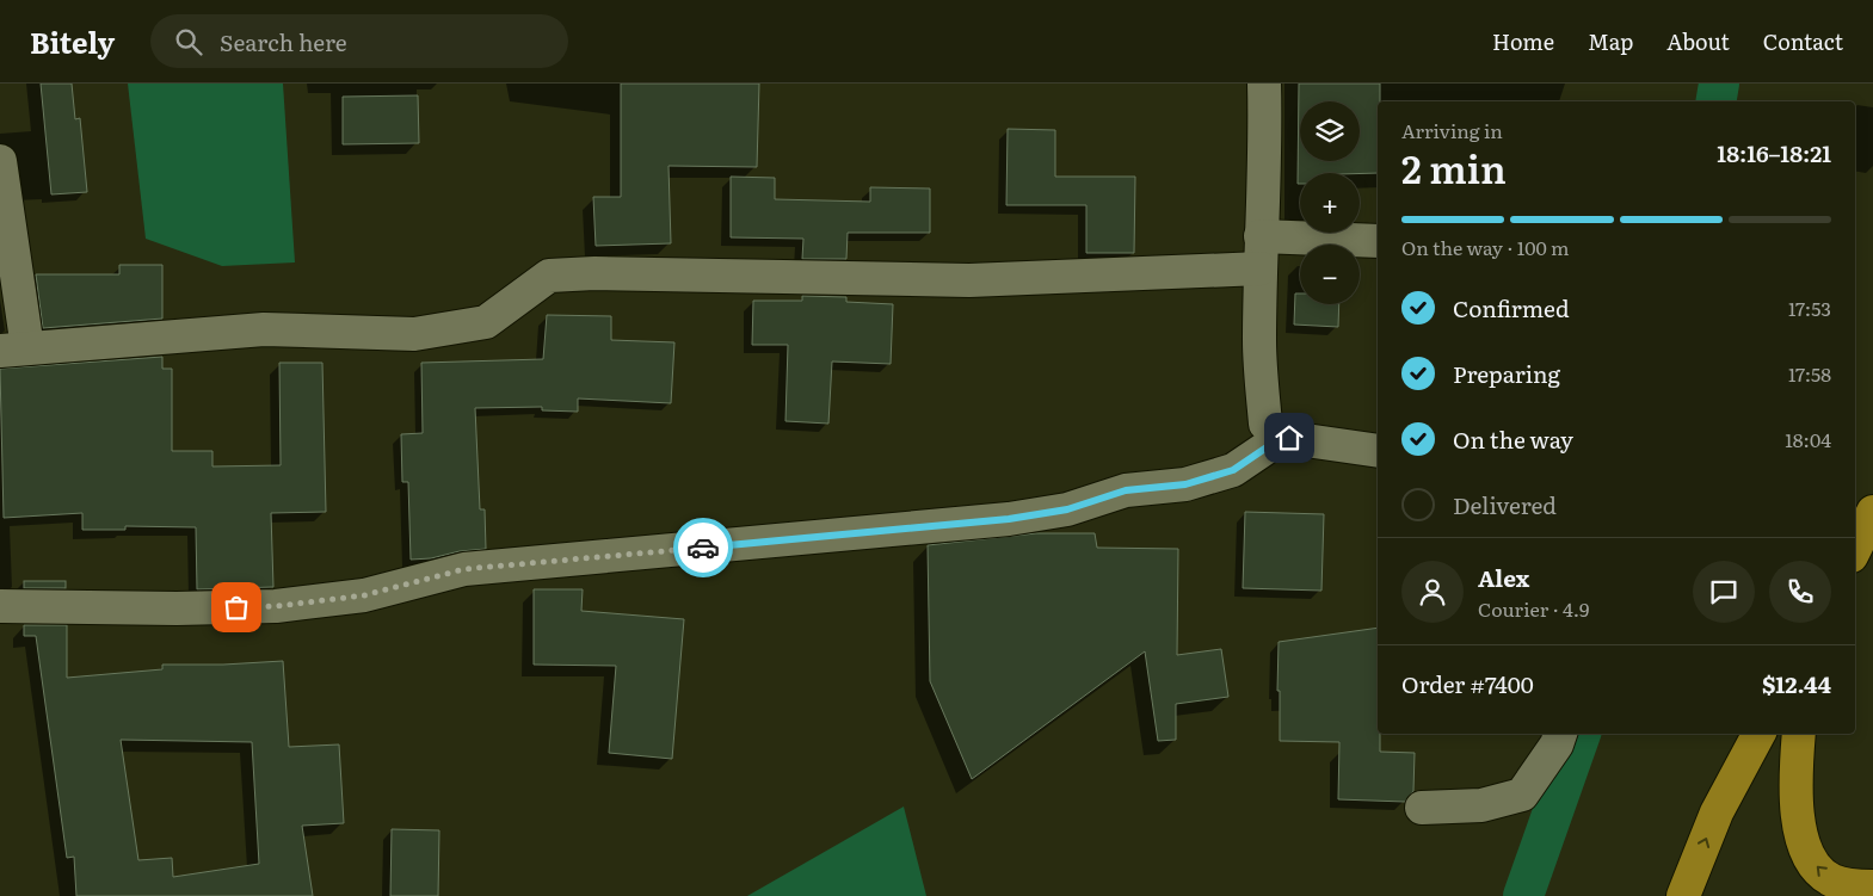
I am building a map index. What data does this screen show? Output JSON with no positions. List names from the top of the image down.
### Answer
{
  "page": {
    "header": "Bitely",
    "search": "Search here",
    "nav": [
      "Home",
      "Map",
      "About",
      "Contact"
    ],
    "map_buttons": ["+", "−"],
    "heading": ["2 min", "Arriving in", "18:16–18:21"],
    "panel": [
      "Alex",
      "Courier · 4.9",
      "Order #7400",
      "$12.44"
    ],
    "bar": "On the way · 100 m",
    "list": [
      ["Confirmed", "17:53"],
      ["Preparing", "17:58"],
      ["On the way", "18:04"],
      "Delivered"
    ]
  }
}
